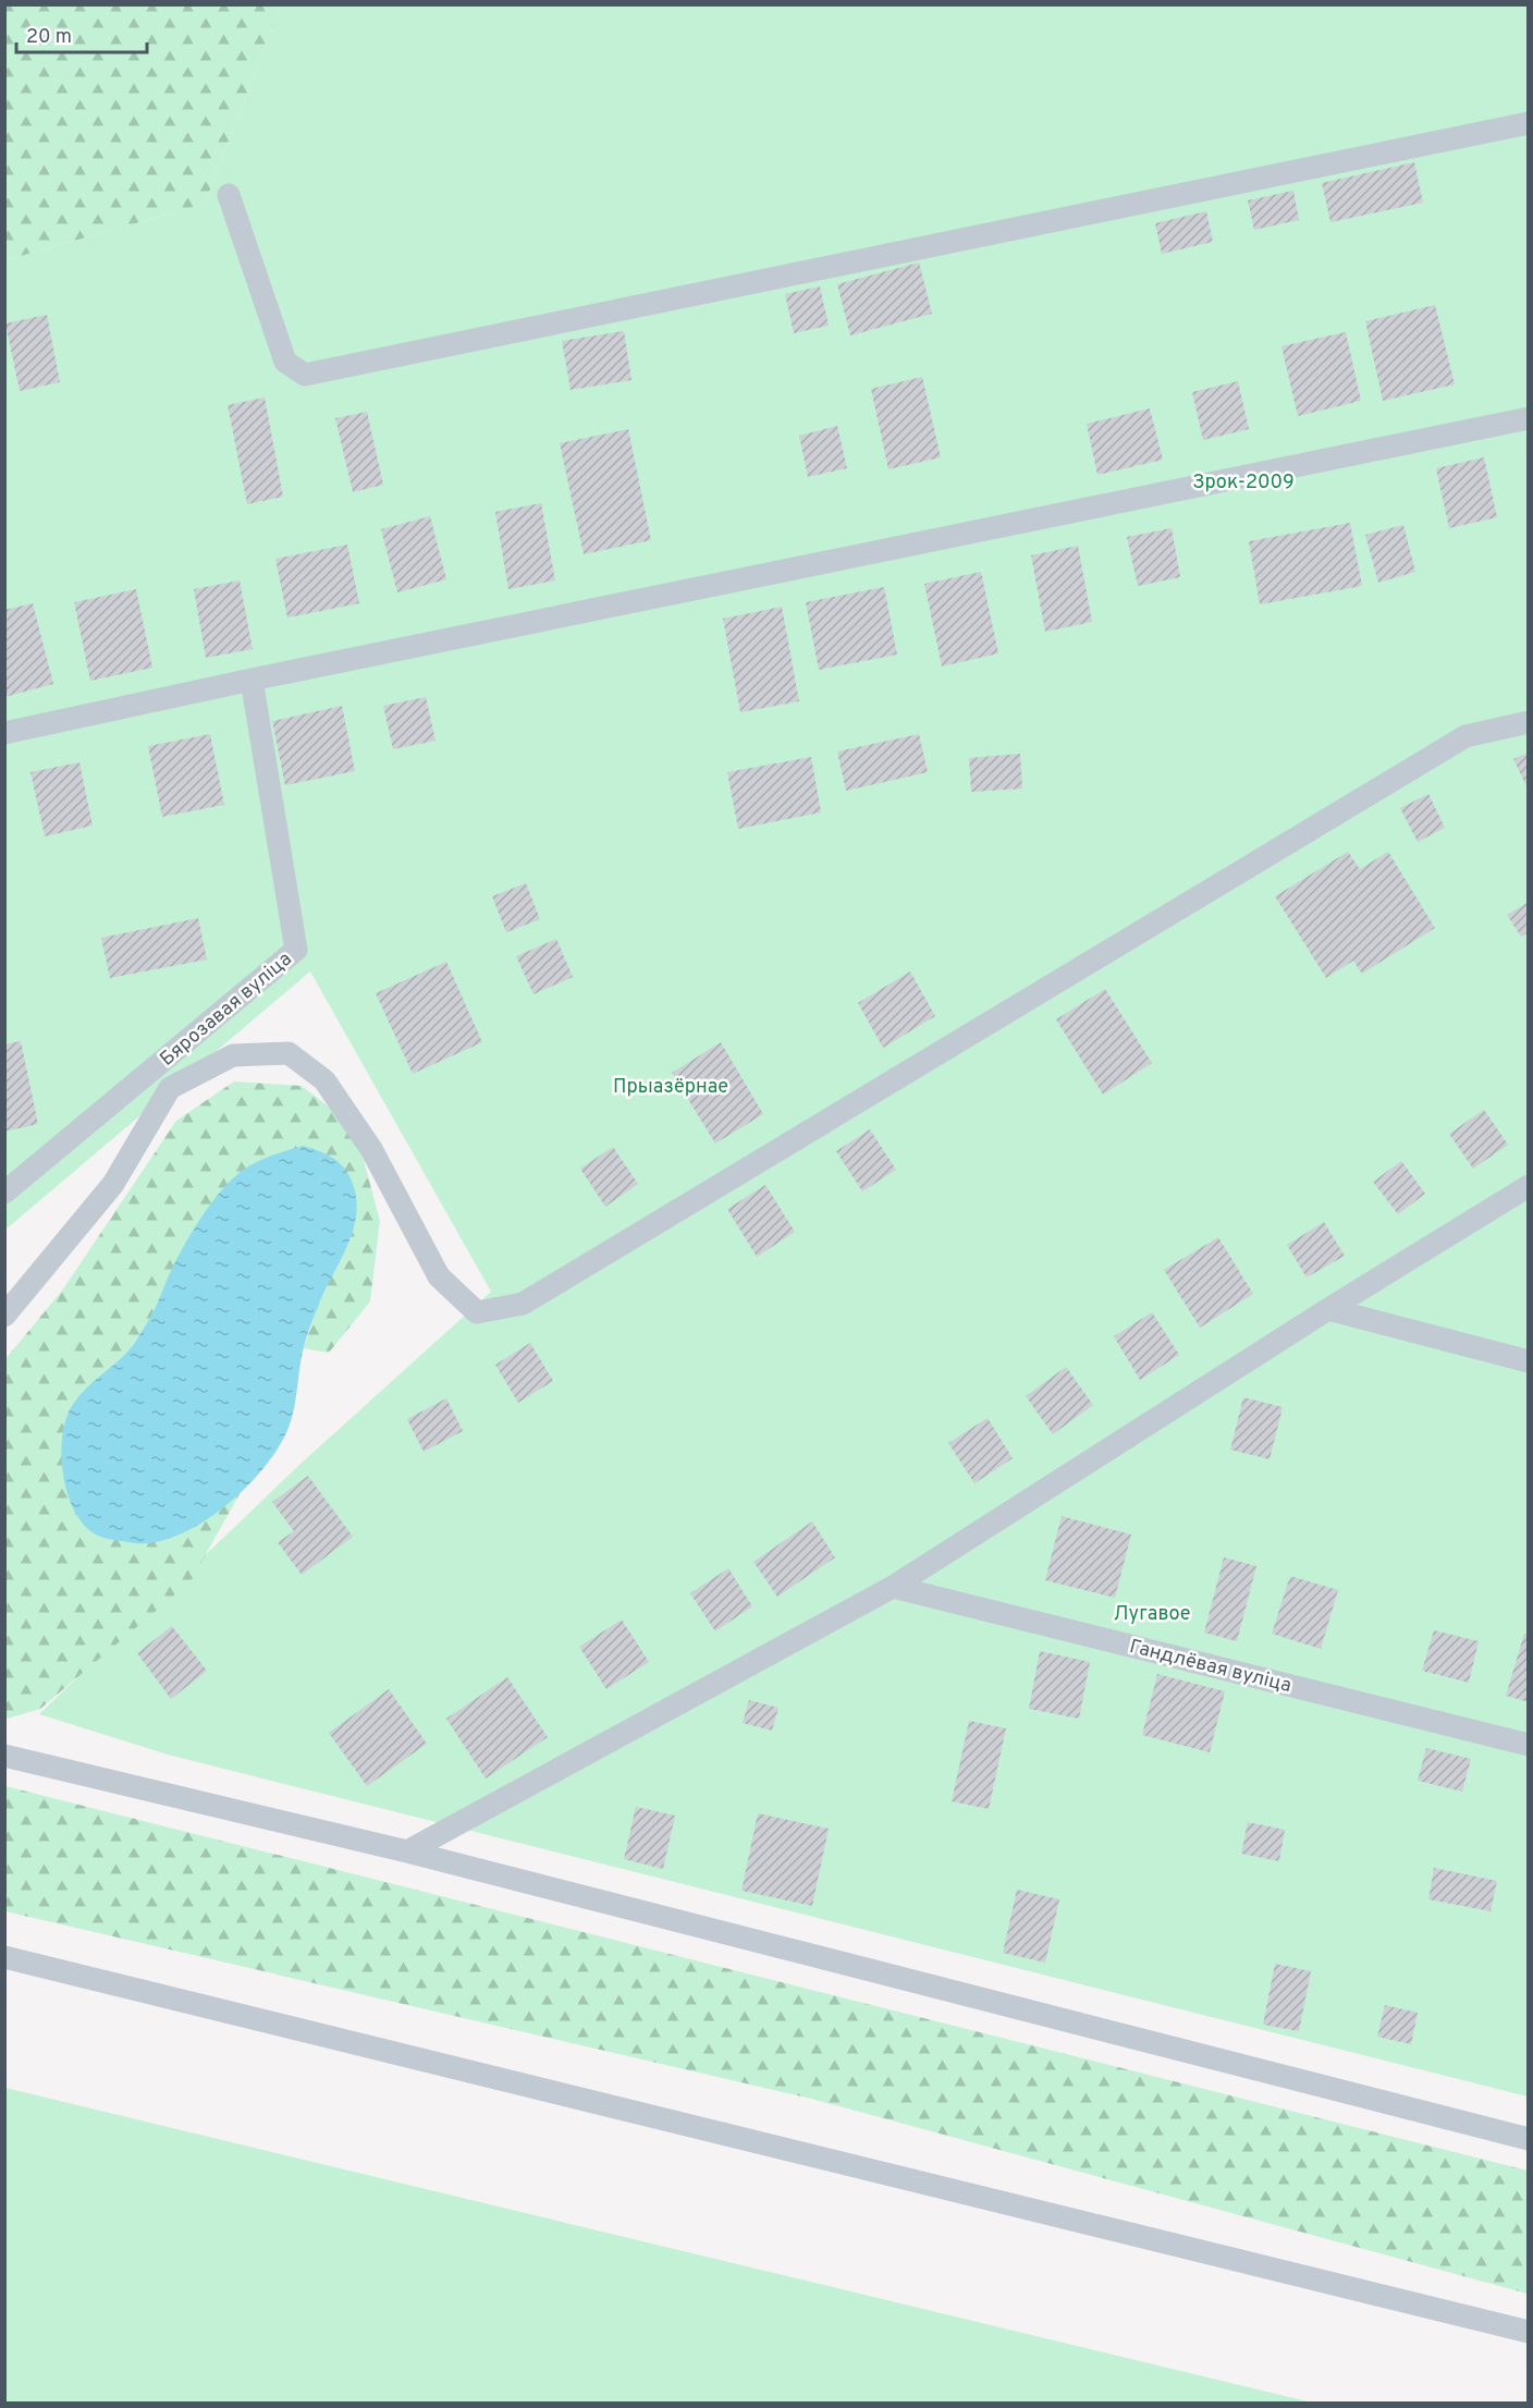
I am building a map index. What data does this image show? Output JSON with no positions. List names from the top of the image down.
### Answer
{
  "streets": {
    "lane": ["Бярозавая вуліца", "Гандлёвая вуліца"]
  },
  "parks": ["Зрок-2009", "Прыазёрнае", "Лугавое"],
  "scale_bar": "20 m"
}
